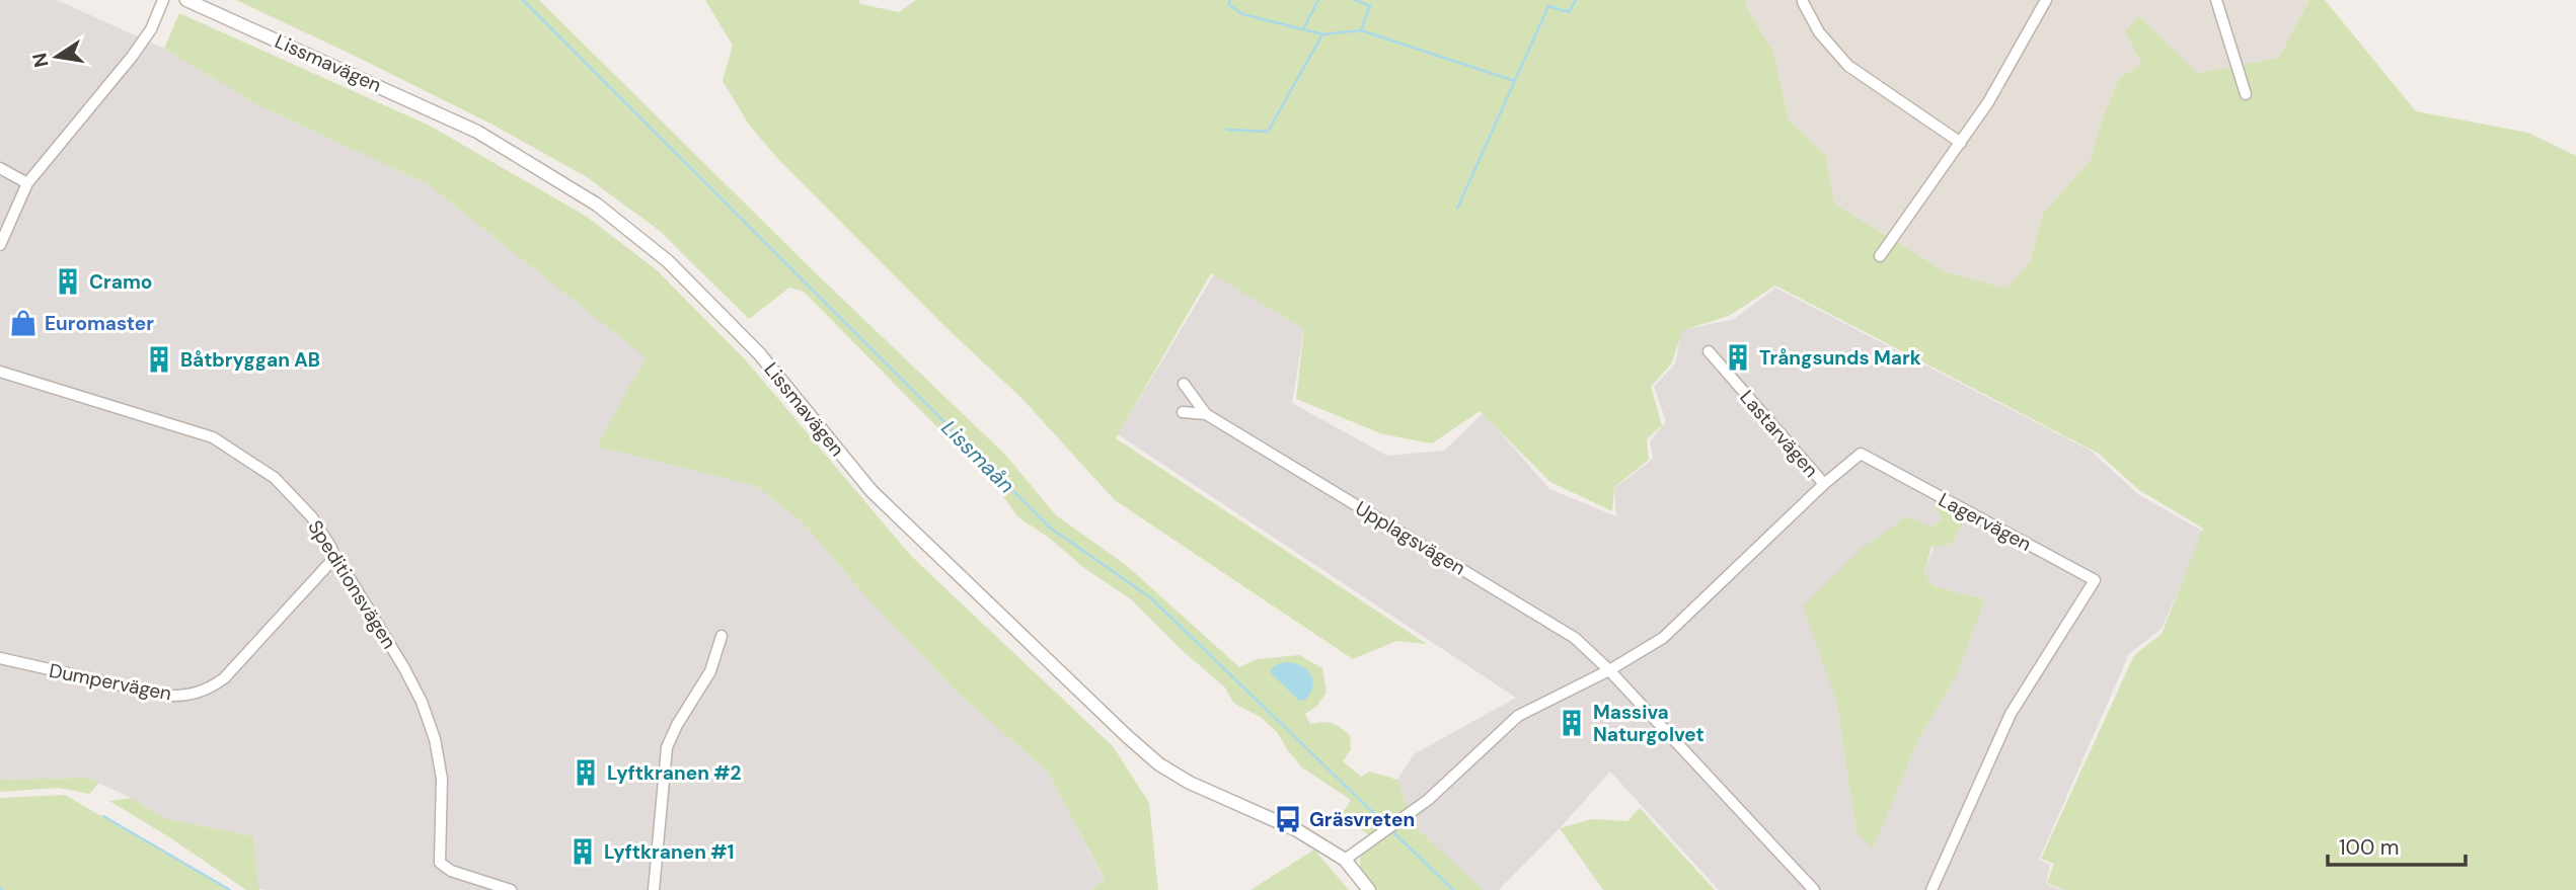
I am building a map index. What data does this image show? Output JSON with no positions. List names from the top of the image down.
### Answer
{
  "streets": {
    "street": [
      "Lissmavägen",
      "Lastarvägen",
      "Lagervägen",
      "Upplagsvägen",
      "Speditionsvägen",
      "Dumpervägen"
    ]
  },
  "crossings": [
    ["Lissmavägen", "Lagervägen"],
    ["Lastarvägen", "Lagervägen"],
    ["Lagervägen", "Upplagsvägen"],
    ["Speditionsvägen", "Dumpervägen"]
  ],
  "water": ["Lissmaån"],
  "places": {
    "building": [
      "Cramo",
      "Trångsunds Mark",
      "Båtbryggan AB",
      "Massiva Naturgolvet",
      "Lyftkranen #2",
      "Lyftkranen #1"
    ],
    "shop": ["Euromaster"],
    "bus stop": ["Gräsvreten"]
  },
  "scale_bar": "100 m",
  "north": "left"
}
